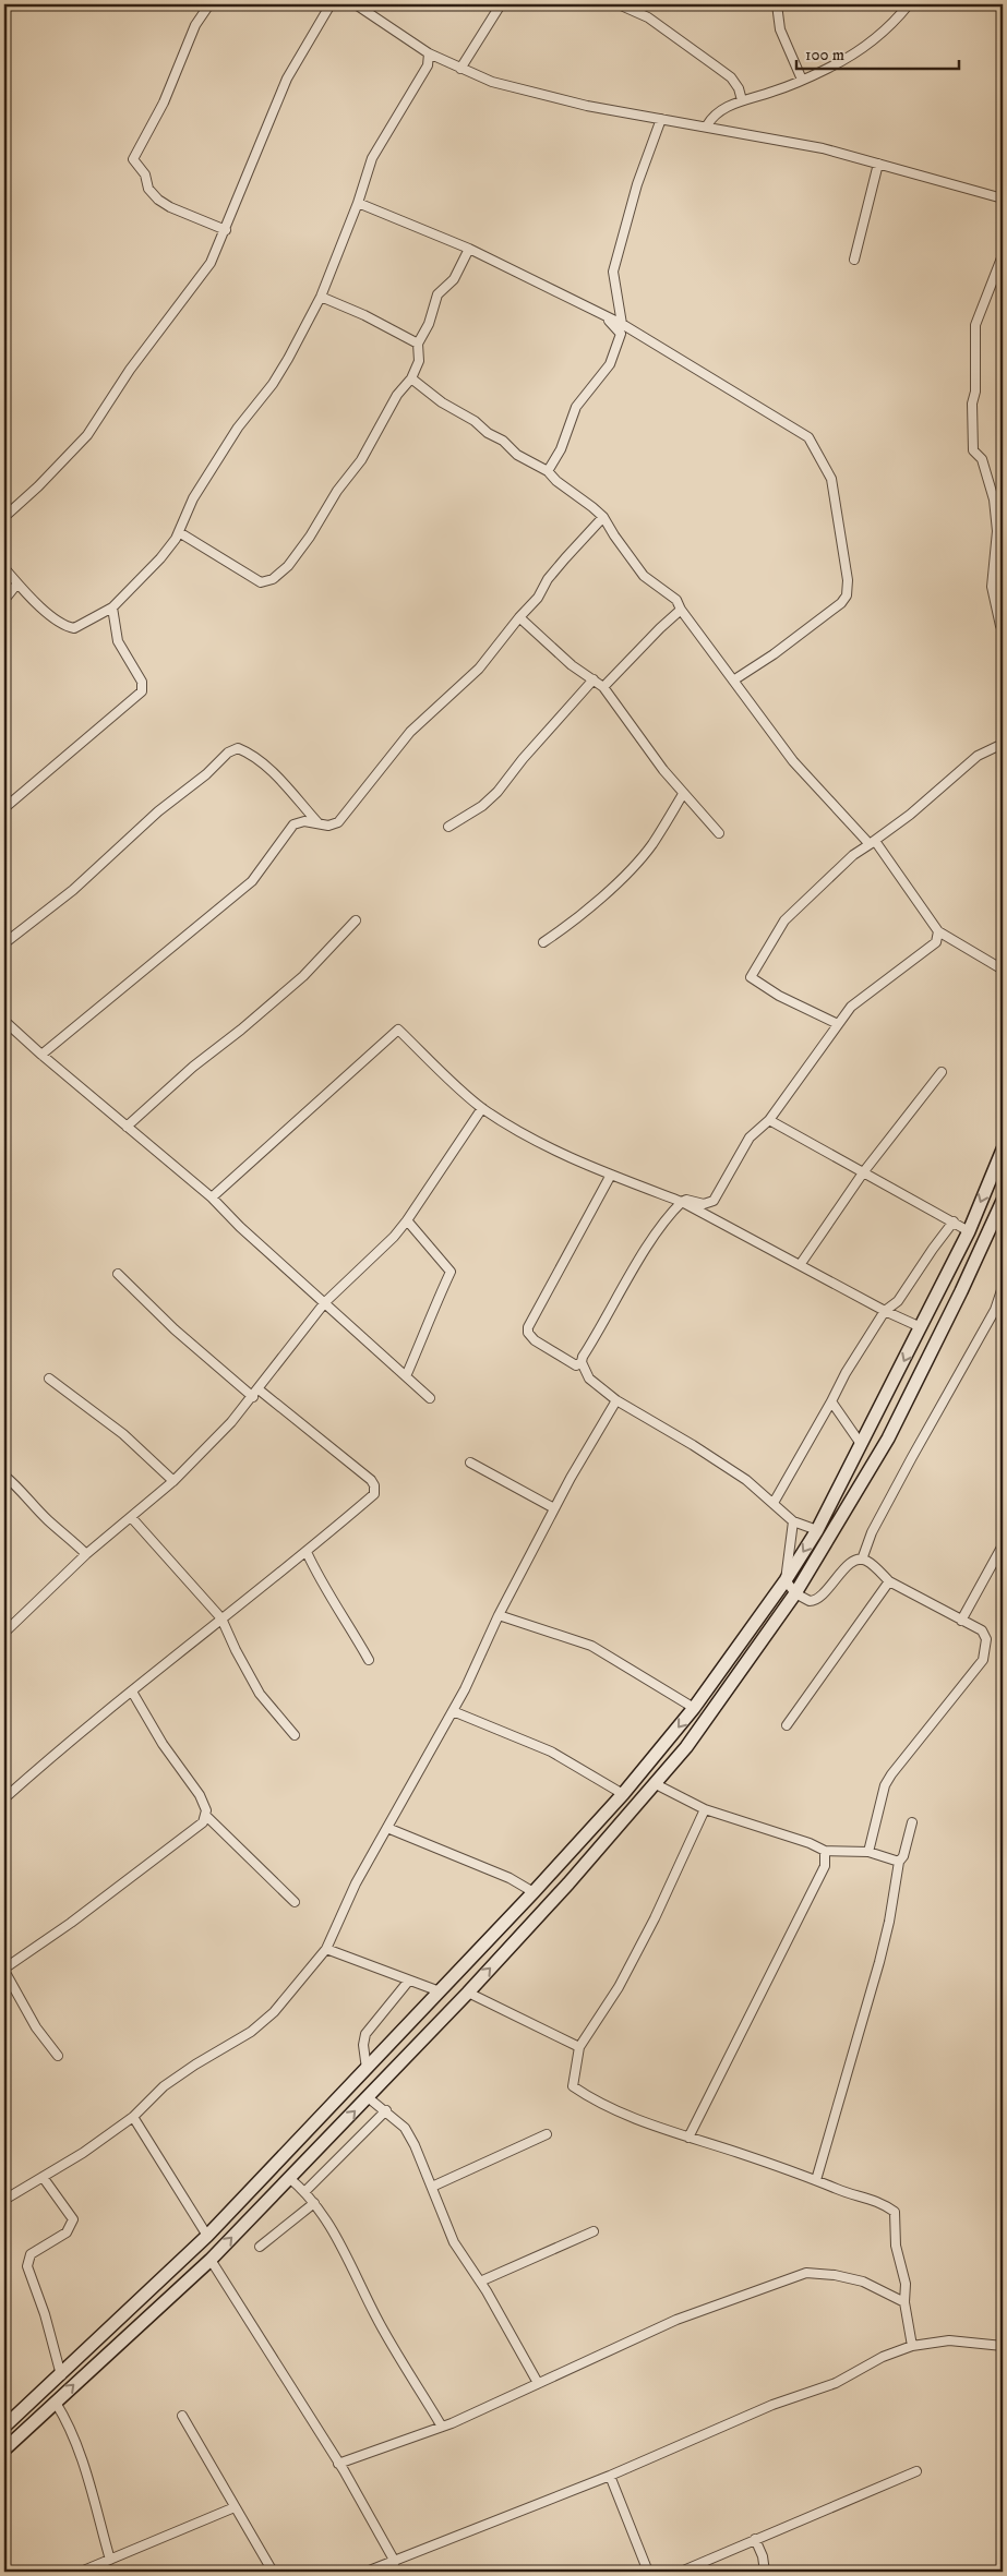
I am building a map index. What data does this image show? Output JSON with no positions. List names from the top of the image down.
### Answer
{
  "scale_bar": "100 m"
}
